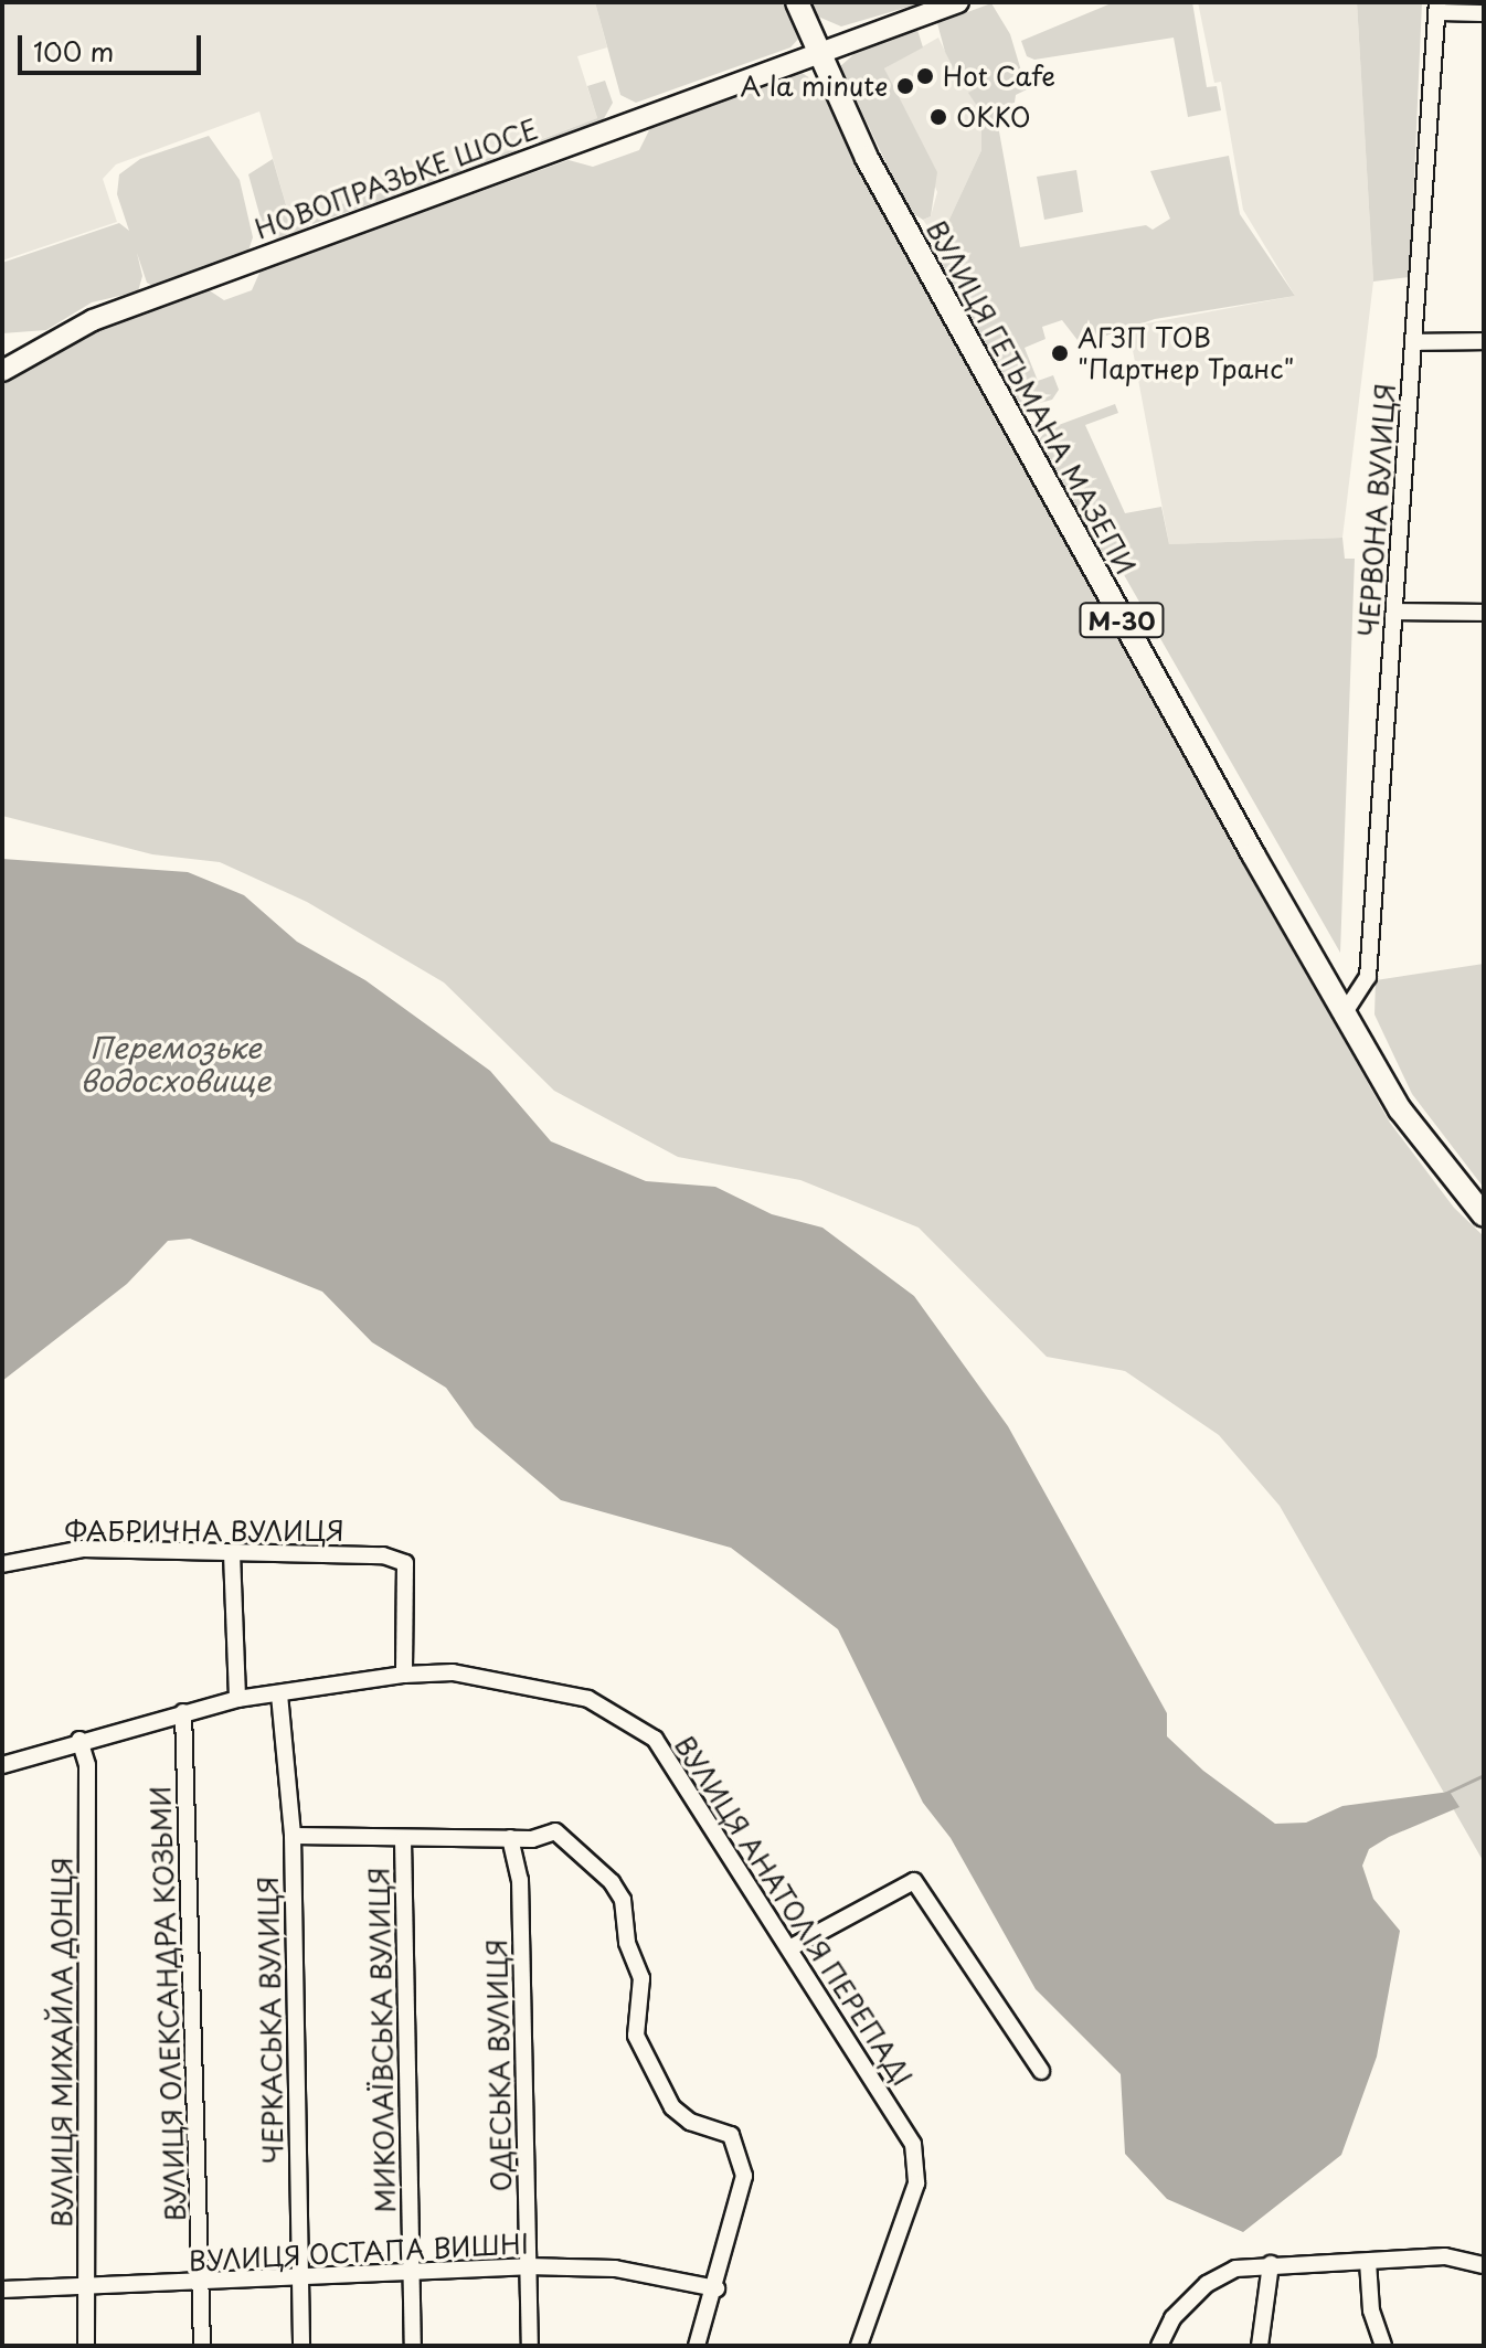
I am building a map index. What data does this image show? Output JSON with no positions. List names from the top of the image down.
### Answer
{
  "streets": {
    "highway": ["ВУЛИЦЯ ГЕТЬМАНА МАЗЕПИ", "М-30"],
    "main road": ["НОВОПРАЗЬКЕ ШОСЕ"],
    "street": [
      "ЧЕРВОНА ВУЛИЦЯ",
      "ФАБРИЧНА ВУЛИЦЯ",
      "ВУЛИЦЯ АНАТОЛІЯ ПЕРЕПАДІ",
      "ВУЛИЦЯ ОЛЕКСАНДРА КОЗЬМИ",
      "ЧЕРКАСЬКА ВУЛИЦЯ",
      "МИКОЛАЇВСЬКА ВУЛИЦЯ",
      "ВУЛИЦЯ МИХАЙЛА ДОНЦЯ",
      "ОДЕСЬКА ВУЛИЦЯ",
      "ВУЛИЦЯ ОСТАПА ВИШНІ"
    ]
  },
  "crossings": [
    ["НОВОПРАЗЬКЕ ШОСЕ", "ВУЛИЦЯ ГЕТЬМАНА МАЗЕПИ"],
    ["ВУЛИЦЯ ГЕТЬМАНА МАЗЕПИ", "ЧЕРВОНА ВУЛИЦЯ"],
    ["ФАБРИЧНА ВУЛИЦЯ", "ВУЛИЦЯ АНАТОЛІЯ ПЕРЕПАДІ"],
    ["ВУЛИЦЯ АНАТОЛІЯ ПЕРЕПАДІ", "ВУЛИЦЯ ОЛЕКСАНДРА КОЗЬМИ"],
    ["ВУЛИЦЯ АНАТОЛІЯ ПЕРЕПАДІ", "ЧЕРКАСЬКА ВУЛИЦЯ"],
    ["ВУЛИЦЯ АНАТОЛІЯ ПЕРЕПАДІ", "ВУЛИЦЯ МИХАЙЛА ДОНЦЯ"],
    ["ВУЛИЦЯ ОЛЕКСАНДРА КОЗЬМИ", "ВУЛИЦЯ ОСТАПА ВИШНІ"],
    ["ЧЕРКАСЬКА ВУЛИЦЯ", "ВУЛИЦЯ ОСТАПА ВИШНІ"],
    ["МИКОЛАЇВСЬКА ВУЛИЦЯ", "ВУЛИЦЯ ОСТАПА ВИШНІ"],
    ["ВУЛИЦЯ МИХАЙЛА ДОНЦЯ", "ВУЛИЦЯ ОСТАПА ВИШНІ"],
    ["ОДЕСЬКА ВУЛИЦЯ", "ВУЛИЦЯ ОСТАПА ВИШНІ"]
  ],
  "water": ["Перемозьке водосховище"],
  "places": [
    "Hot Cafe",
    "A la minute",
    "ОККО",
    "АГЗП ТОВ \"Партнер Транс\""
  ],
  "scale_bar": "100 m"
}
